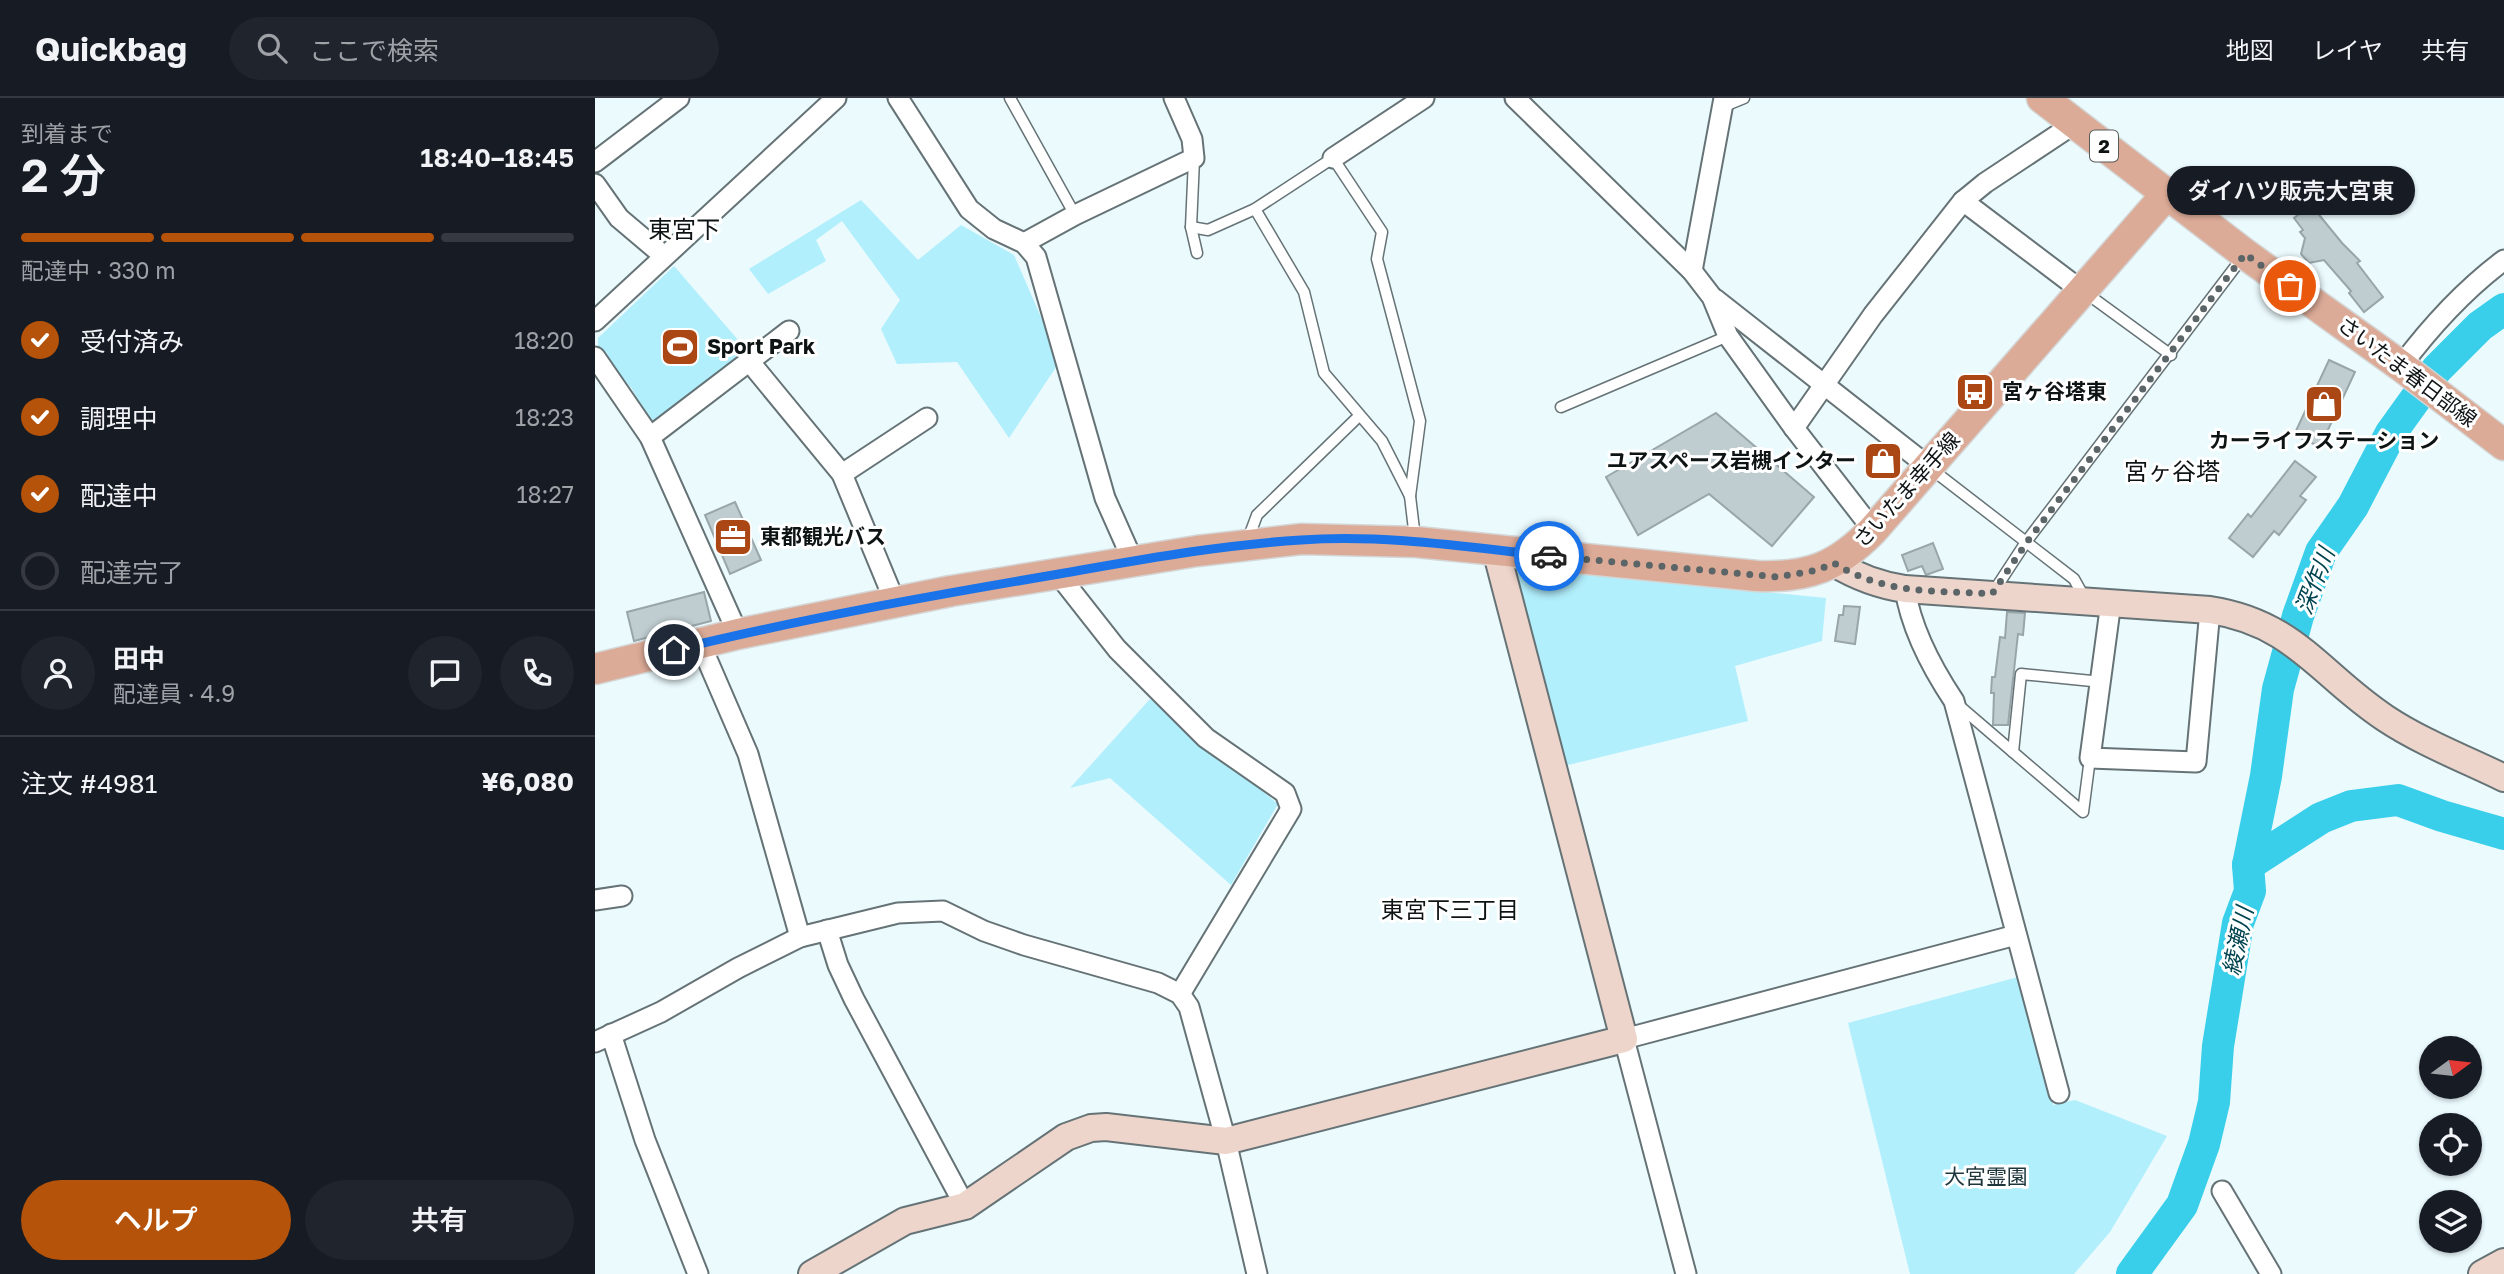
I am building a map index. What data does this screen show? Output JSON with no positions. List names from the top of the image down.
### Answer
{
  "streets": {
    "main road": ["2", "さいたま春日部線", "さいたま幸手線"]
  },
  "crossings": [
    ["さいたま春日部線", "さいたま幸手線"]
  ],
  "districts": ["東宮下", "宮ヶ谷塔", "東宮下三丁目"],
  "water": ["深作川", "綾瀬川"],
  "parks": ["大宮霊園"],
  "places": {
    "other": ["ダイハツ販売大宮東"],
    "sports": ["Sport Park"],
    "bus stop": ["宮ヶ谷塔東"],
    "shop": ["カーライフステーション", "ユアスペース岩槻インター"],
    "office": ["東都観光バス"]
  },
  "north": "right",
  "page": {
    "header": "Quickbag",
    "search": "ここで検索",
    "nav": ["地図", "レイヤ", "共有"],
    "heading": ["2 分", "到着まで", "18:40–18:45"],
    "panel": [
      "田中",
      "配達員 · 4.9",
      "注文 #4981",
      "¥6,080"
    ],
    "bubble": "ダイハツ販売大宮東",
    "bar": "配達中 · 330 m",
    "list": [
      ["受付済み", "18:20"],
      ["調理中", "18:23"],
      ["配達中", "18:27"],
      "配達完了"
    ],
    "buttons": ["ヘルプ", "共有"]
  }
}
